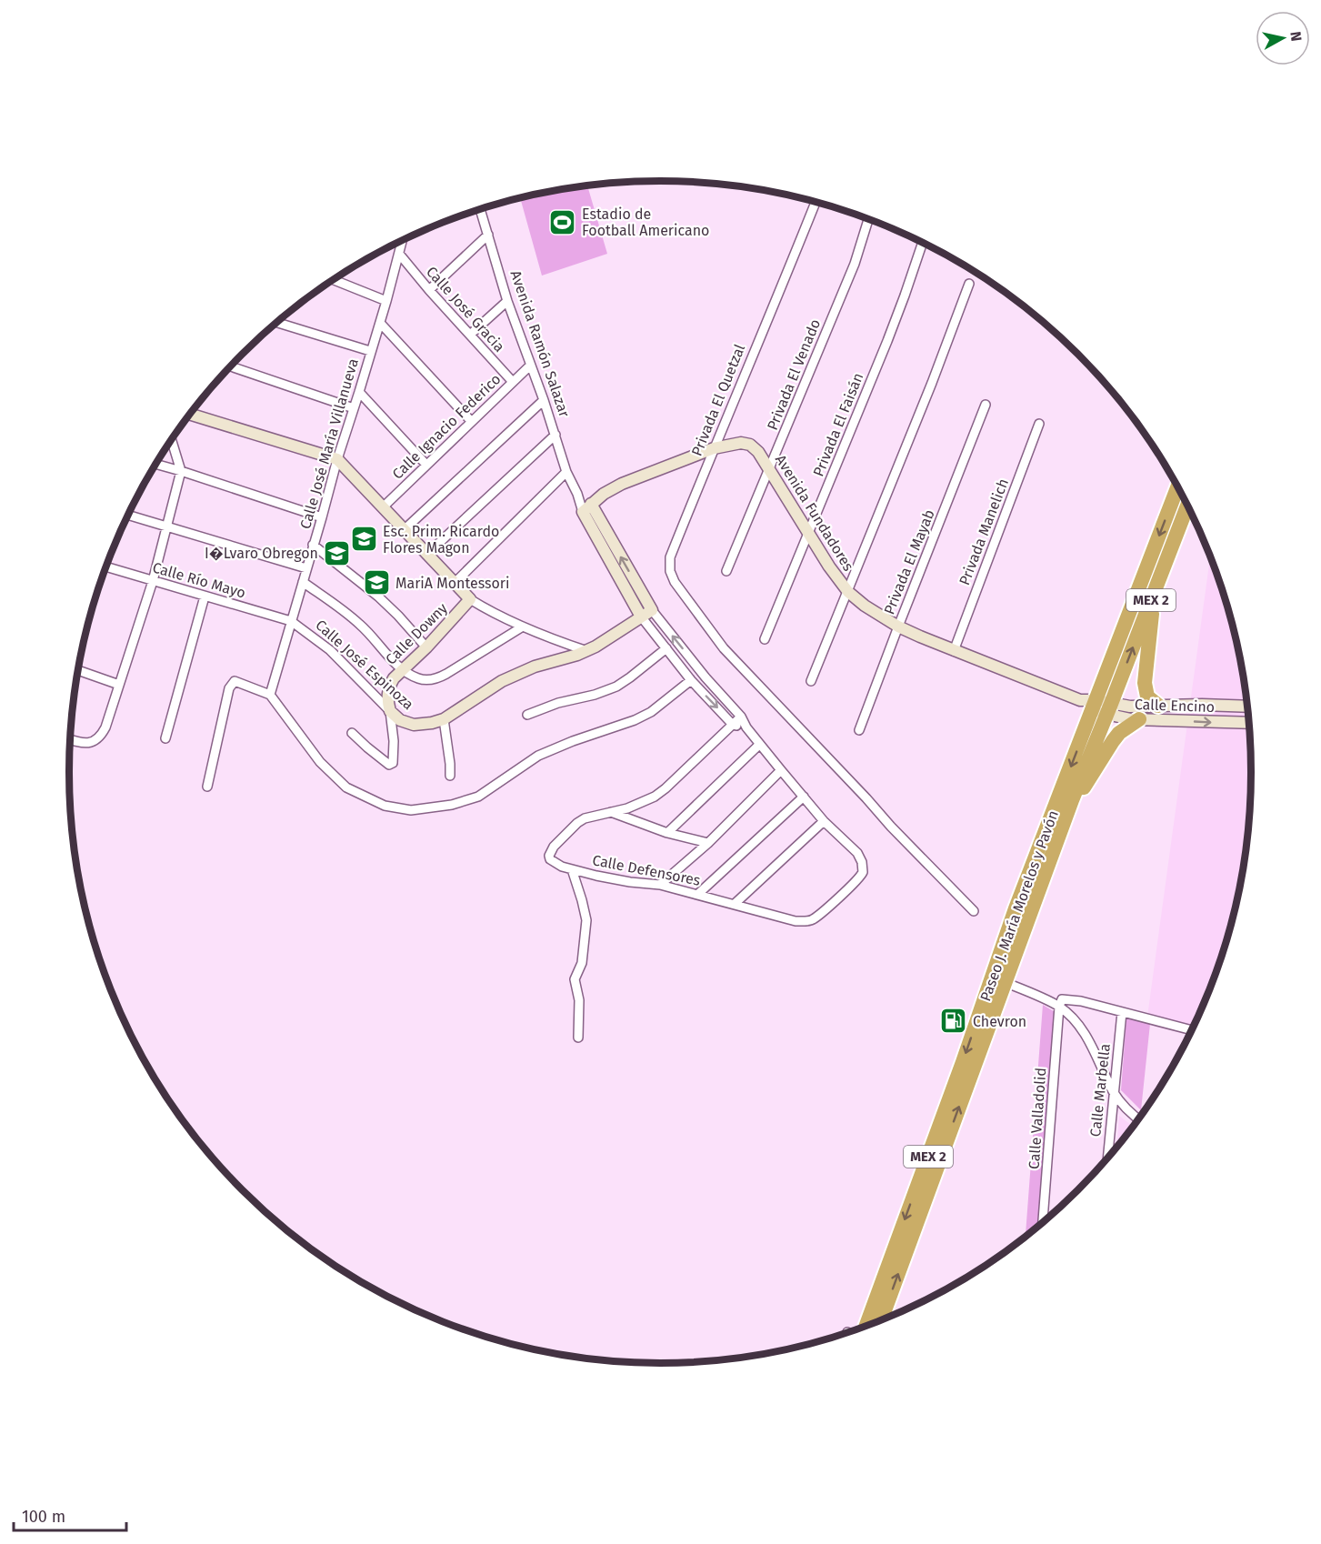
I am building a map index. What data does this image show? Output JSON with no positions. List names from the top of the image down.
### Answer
{
  "streets": {
    "highway": ["MEX 2", "Paseo J. María Morelos y Pavón"],
    "street": [
      "Calle José Gracia",
      "Avenida Ramón Salazar",
      "Privada El Venado",
      "Privada El Quetzal",
      "Privada El Faisán",
      "Calle Ignacio Federico",
      "Calle José María Villanueva",
      "Avenida Fundadores",
      "Privada Manelich",
      "Privada El Mayab",
      "Calle Río Mayo",
      "Calle Downy",
      "Calle José Espinoza",
      "Calle Encino",
      "Calle Defensores",
      "Calle Marbella",
      "Calle Valladolid"
    ]
  },
  "crossings": [
    ["Calle José Gracia", "Calle Ignacio Federico"],
    ["Calle José Gracia", "Calle José María Villanueva"],
    ["Avenida Ramón Salazar", "Calle Ignacio Federico"],
    ["Avenida Ramón Salazar", "Avenida Fundadores"],
    ["Avenida Ramón Salazar", "Calle José Espinoza"],
    ["Avenida Ramón Salazar", "Calle Defensores"],
    ["Privada El Venado", "Avenida Fundadores"],
    ["Privada El Quetzal", "Avenida Fundadores"],
    ["Privada El Faisán", "Avenida Fundadores"],
    ["Calle José María Villanueva", "Calle Río Mayo"],
    ["Calle José María Villanueva", "Calle José Espinoza"],
    ["Avenida Fundadores", "Privada Manelich"],
    ["Avenida Fundadores", "Privada El Mayab"],
    ["Avenida Fundadores", "Calle Encino"],
    ["Avenida Fundadores", "Paseo J. María Morelos y Pavón"],
    ["Calle Río Mayo", "Calle José Espinoza"],
    ["Calle Downy", "Calle José Espinoza"],
    ["Calle Encino", "Paseo J. María Morelos y Pavón"]
  ],
  "places": {
    "sports": ["Estadio de Football Americano"],
    "school or university": ["Esc. Prim. Ricardo Flores Magon", "I�Lvaro Obregon", "MariA Montessori"],
    "fuel station": ["Chevron"]
  },
  "scale_bar": "100 m",
  "north": "right"
}
